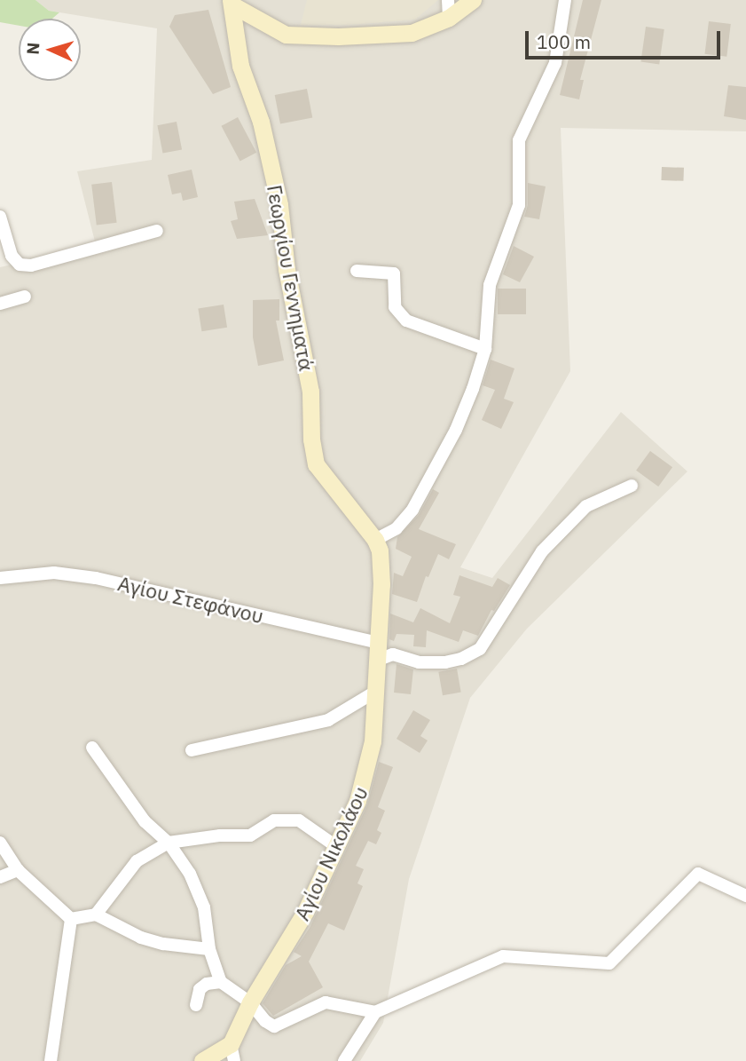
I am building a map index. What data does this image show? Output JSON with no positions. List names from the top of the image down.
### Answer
{
  "streets": {
    "street": ["Γεωργίου Γεννηματά", "Αγίου Στεφάνου", "Αγίου Νικολάου"]
  },
  "crossings": [
    ["Γεωργίου Γεννηματά", "Αγίου Νικολάου"],
    ["Αγίου Στεφάνου", "Αγίου Νικολάου"]
  ],
  "scale_bar": "100 m",
  "north": "left"
}
